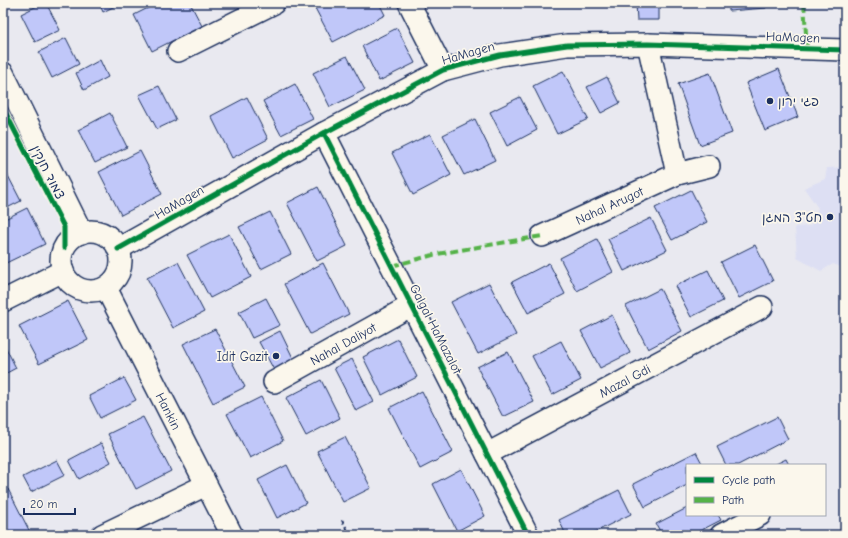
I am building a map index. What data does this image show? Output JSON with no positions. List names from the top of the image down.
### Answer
{
  "streets": {
    "street": [
      "HaMagen",
      "Nahal Arugot",
      "Galgal HaMazalot",
      "Nahal Daliyot",
      "Mazal Gdi",
      "Hankin"
    ],
    "cycle path": ["צמוד חנקין"]
  },
  "crossings": [
    ["HaMagen", "Galgal HaMazalot"],
    ["HaMagen", "Hankin"],
    ["Galgal HaMazalot", "Nahal Daliyot"],
    ["Galgal HaMazalot", "Mazal Gdi"]
  ],
  "places": ["פגי ירון", "חט\"צ המגן", "Idit Gazit"],
  "legend": ["Cycle path", "Path"],
  "scale_bar": "20 m"
}
